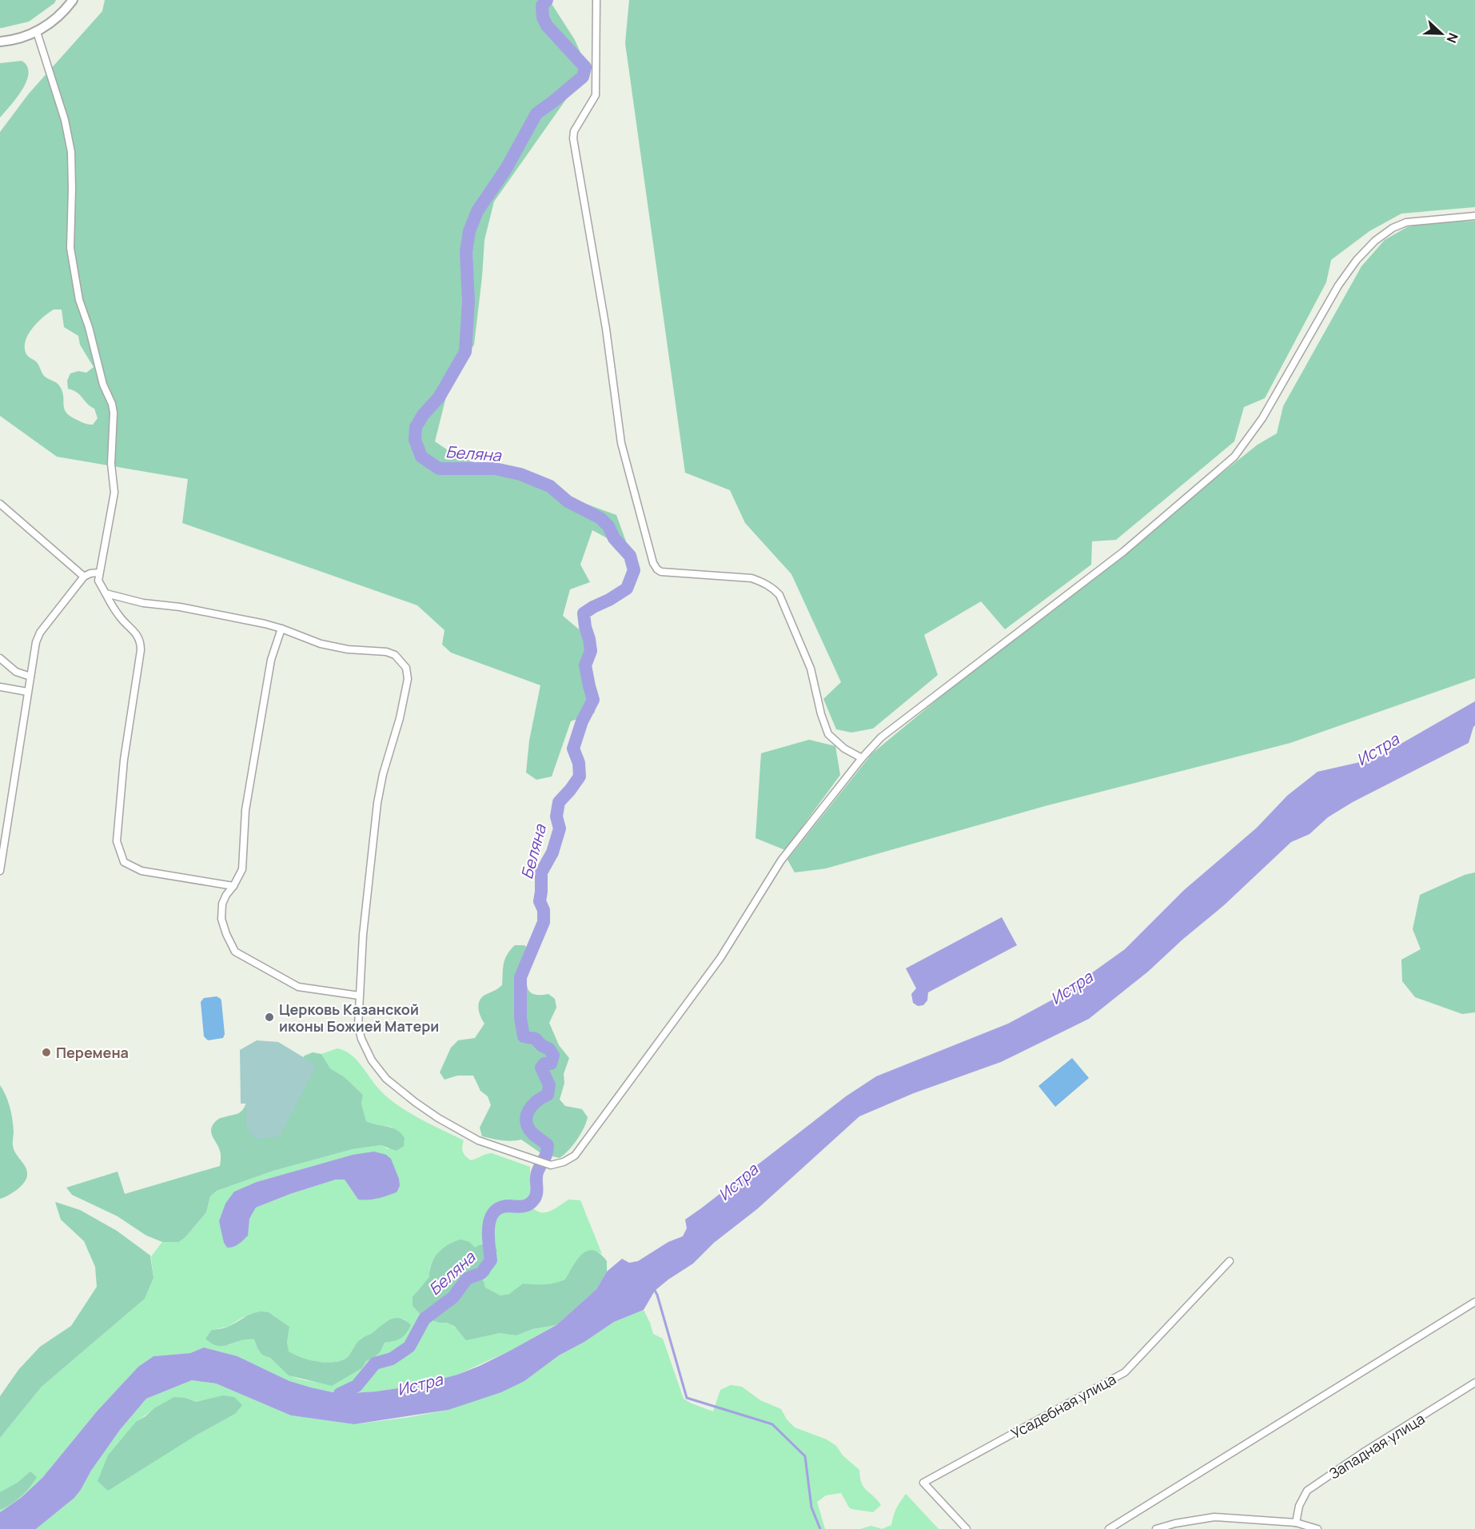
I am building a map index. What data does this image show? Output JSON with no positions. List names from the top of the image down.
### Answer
{
  "streets": {
    "street": ["Усадебная улица", "Западная улица"]
  },
  "water": ["Беляна", "Истра"],
  "places": ["Церковь Казанской иконы Божией Матери", "Перемена"],
  "north": "right"
}
